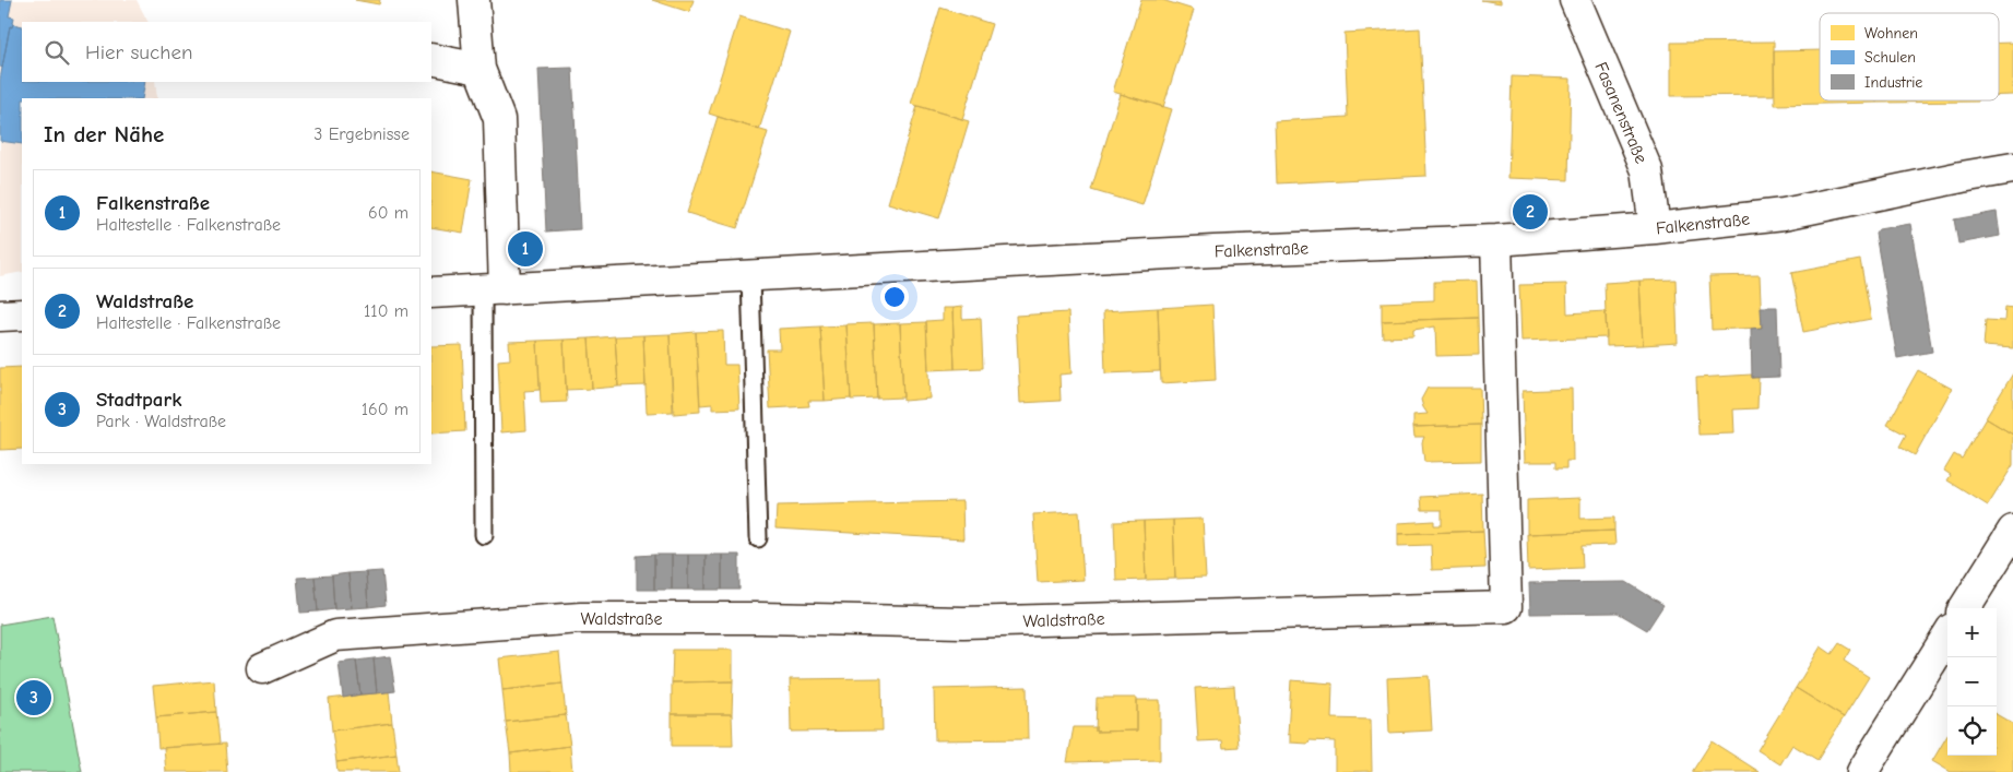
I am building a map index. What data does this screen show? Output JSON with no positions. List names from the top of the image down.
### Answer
{
  "streets": {
    "street": ["Fasanenstraße", "Falkenstraße", "Waldstraße"]
  },
  "crossings": [
    ["Fasanenstraße", "Falkenstraße"],
    ["Falkenstraße", "Waldstraße"]
  ],
  "legend": ["Wohnen", "Schulen", "Industrie"],
  "page": {
    "search": "Hier suchen",
    "heading": ["In der Nähe", "3 Ergebnisse"],
    "list": [
      {
        "mark": "1",
        "name": "Falkenstraße",
        "note": "Haltestelle · Falkenstraße",
        "value": "60 m"
      },
      {
        "mark": "2",
        "name": "Waldstraße",
        "note": "Haltestelle · Falkenstraße",
        "value": "110 m"
      },
      {
        "mark": "3",
        "name": "Stadtpark",
        "note": "Park · Waldstraße",
        "value": "160 m"
      }
    ],
    "pins": ["2", "1", "3"],
    "map_buttons": ["+", "−"]
  }
}
